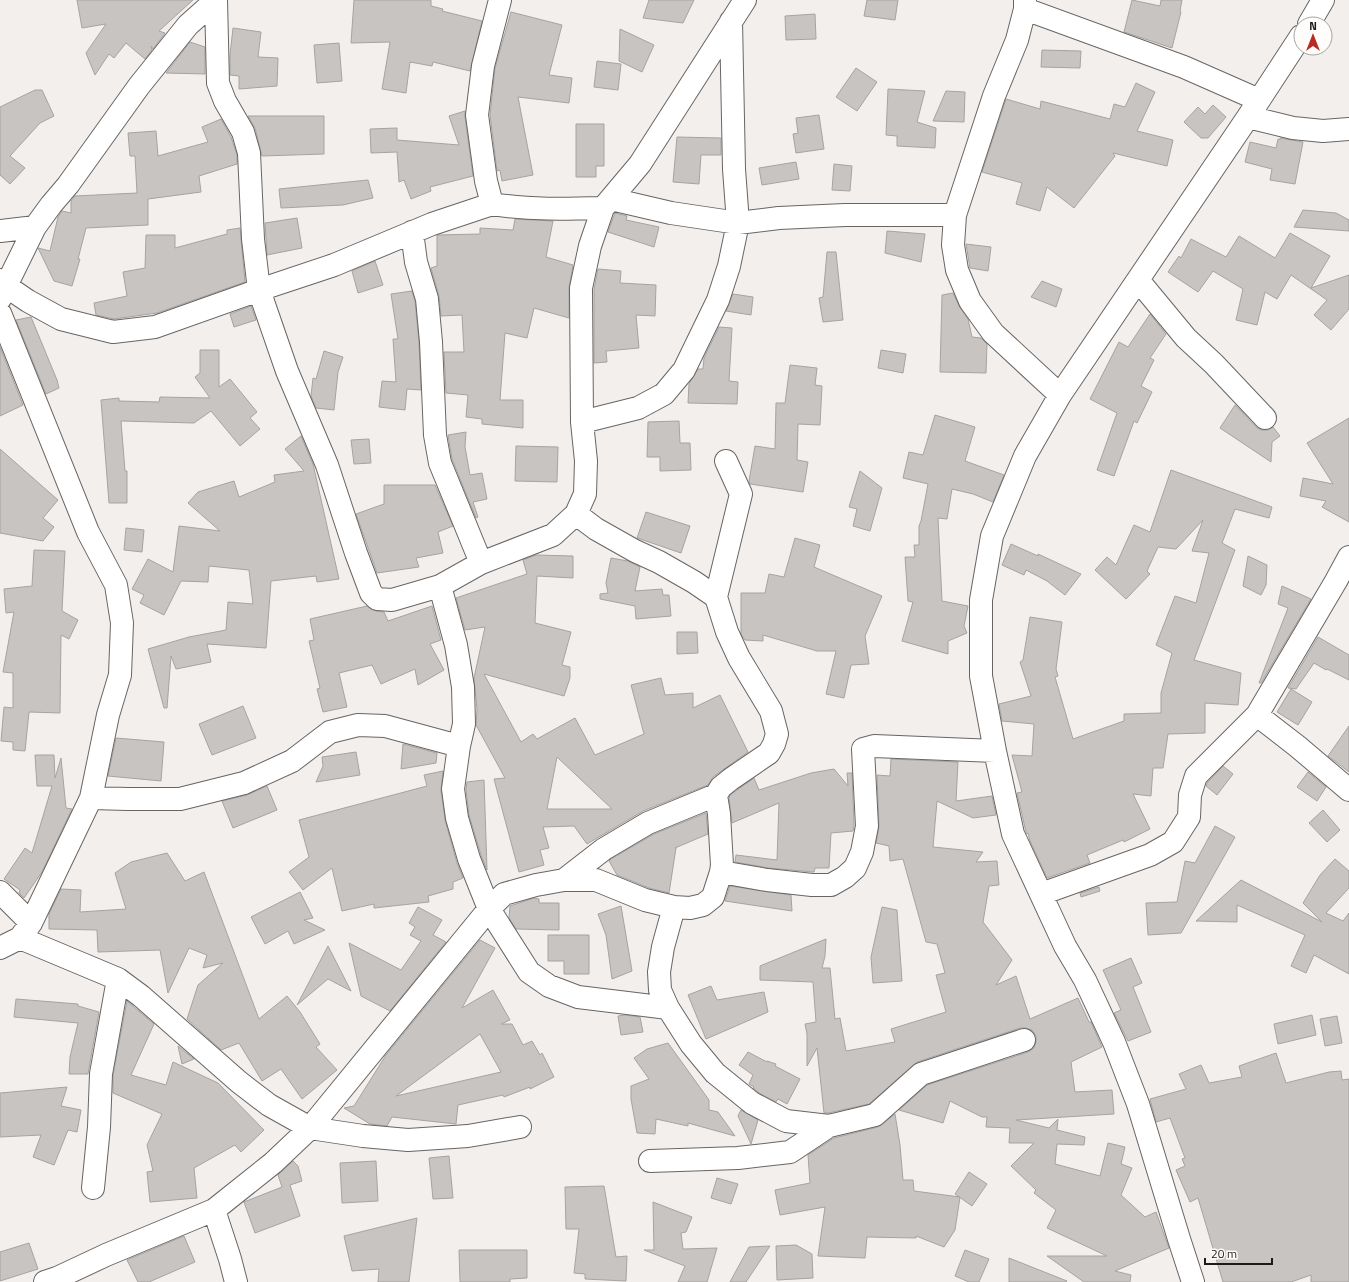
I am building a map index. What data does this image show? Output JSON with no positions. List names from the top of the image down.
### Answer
{
  "scale_bar": "20 m",
  "north": "top"
}
